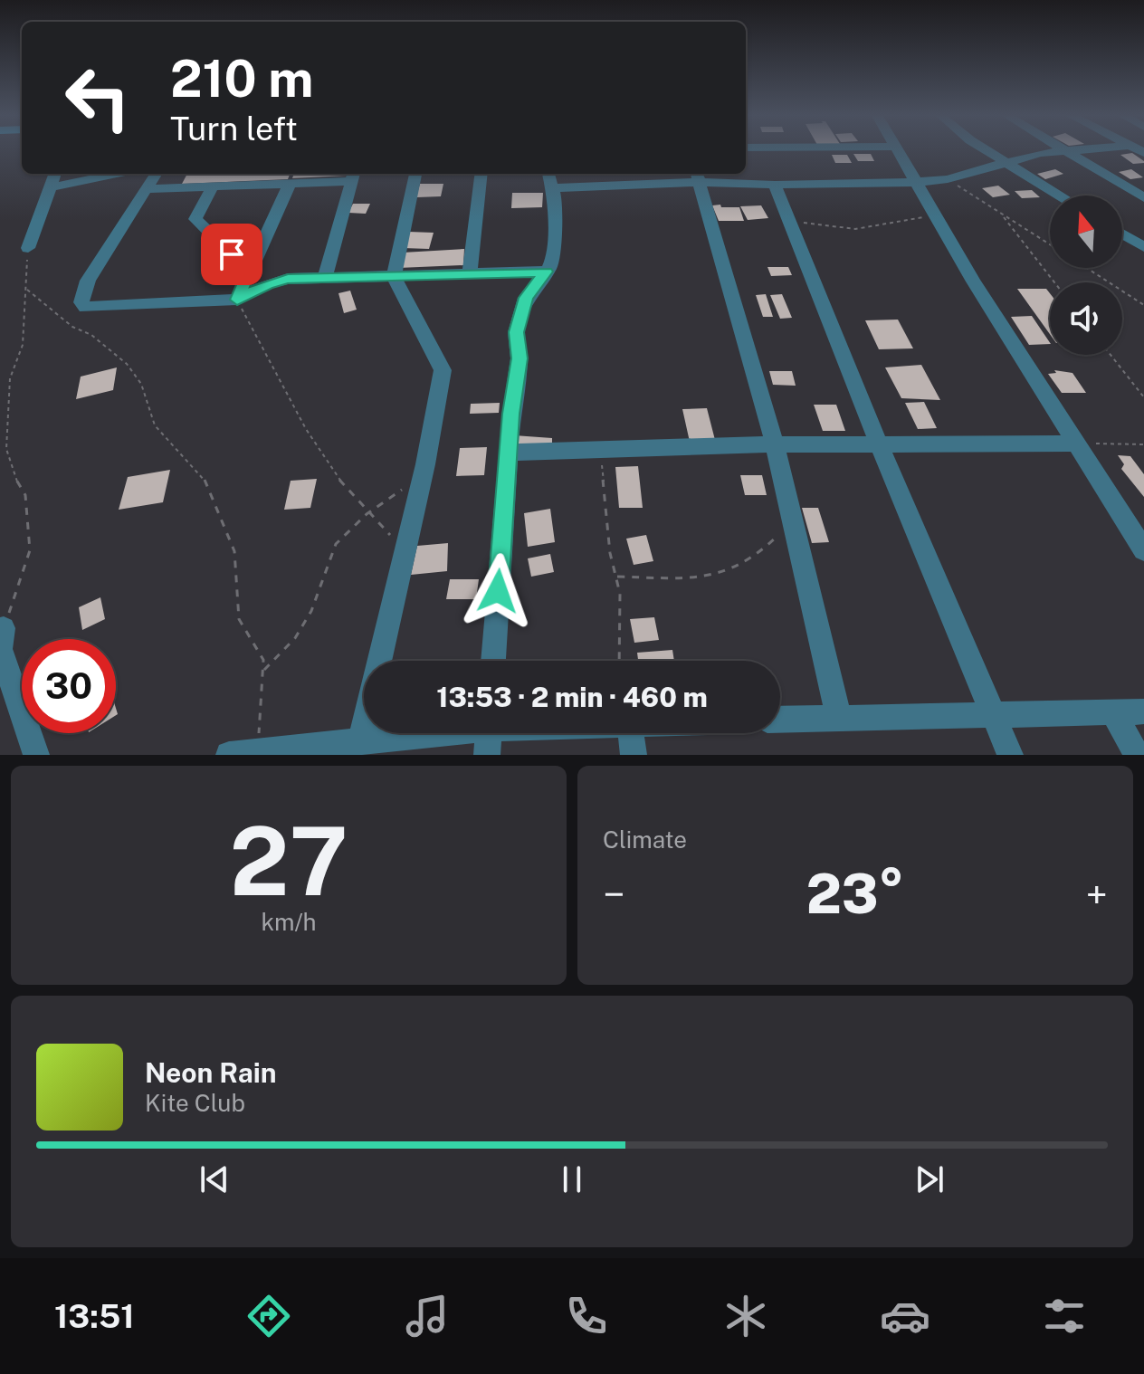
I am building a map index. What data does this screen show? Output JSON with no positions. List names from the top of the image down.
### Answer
{
  "north": "top",
  "page": {
    "turn": ["210 m", "Turn left"],
    "limit": "30",
    "trip": "13:53 · 2 min · 460 m",
    "tile": [
      ["27", "km/h"],
      "Climate"
    ],
    "heat": ["−", "23°", "+"],
    "song": ["Neon Rain", "Kite Club"],
    "tabs": "13:51"
  }
}
